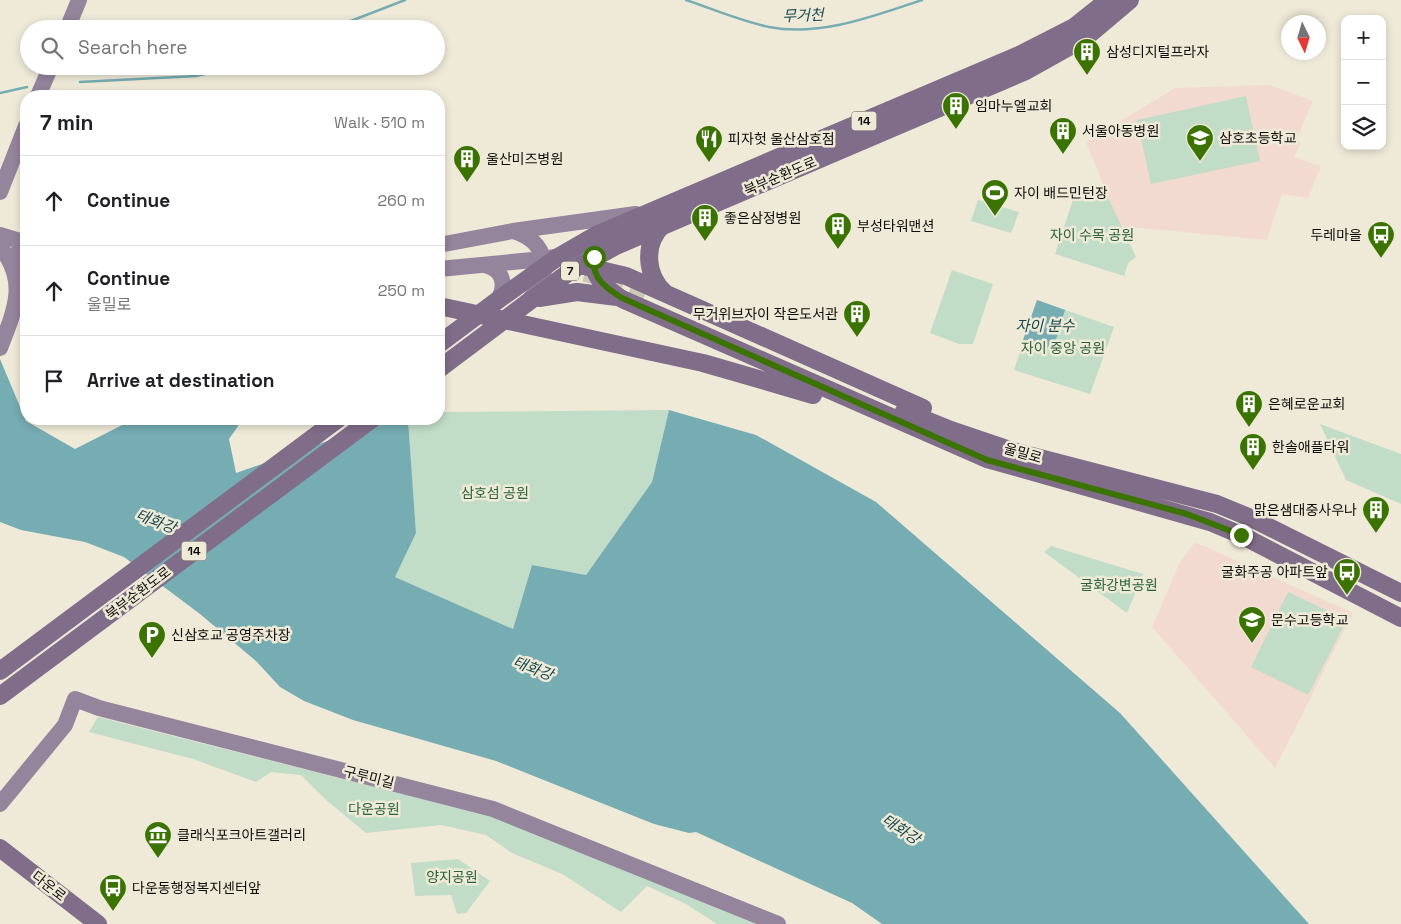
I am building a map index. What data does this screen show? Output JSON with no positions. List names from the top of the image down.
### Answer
{
  "streets": {
    "main road": [
      "14",
      "북부순환도로",
      "7",
      "울밀로",
      "다운로"
    ],
    "street": ["구루미길"]
  },
  "water": ["무거천", "자이 분수", "태화강"],
  "parks": [
    "자이 수목 공원",
    "자이 중앙 공원",
    "삼호섬 공원",
    "굴화강변공원",
    "다운공원",
    "양지공원"
  ],
  "places": {
    "building": [
      "삼성디지털프라자",
      "임마누엘교회",
      "서울아동병원",
      "울산미즈병원",
      "좋은삼정병원",
      "부성타워맨션",
      "무거위브자이 작은도서관",
      "은혜로운교회",
      "한솔애플타워",
      "맑은샘대중사우나"
    ],
    "school or university": ["삼호초등학교", "문수고등학교"],
    "restaurant": ["피자헛 울산삼호점"],
    "sports": ["자이 배드민턴장"],
    "bus stop": ["두레마을", "굴화주공 아파트앞", "다운동행정복지센터앞"],
    "parking": ["신삼호교 공영주차장"],
    "museum": ["클래식포크아트갤러리"]
  },
  "north": "bottom",
  "page": {
    "map_buttons": ["+", "−"],
    "search": "Search here",
    "heading": ["7 min", "Walk · 510 m"],
    "list": [
      ["Continue", "260 m"],
      ["Continue", "울밀로", "250 m"],
      "Arrive at destination"
    ]
  }
}
